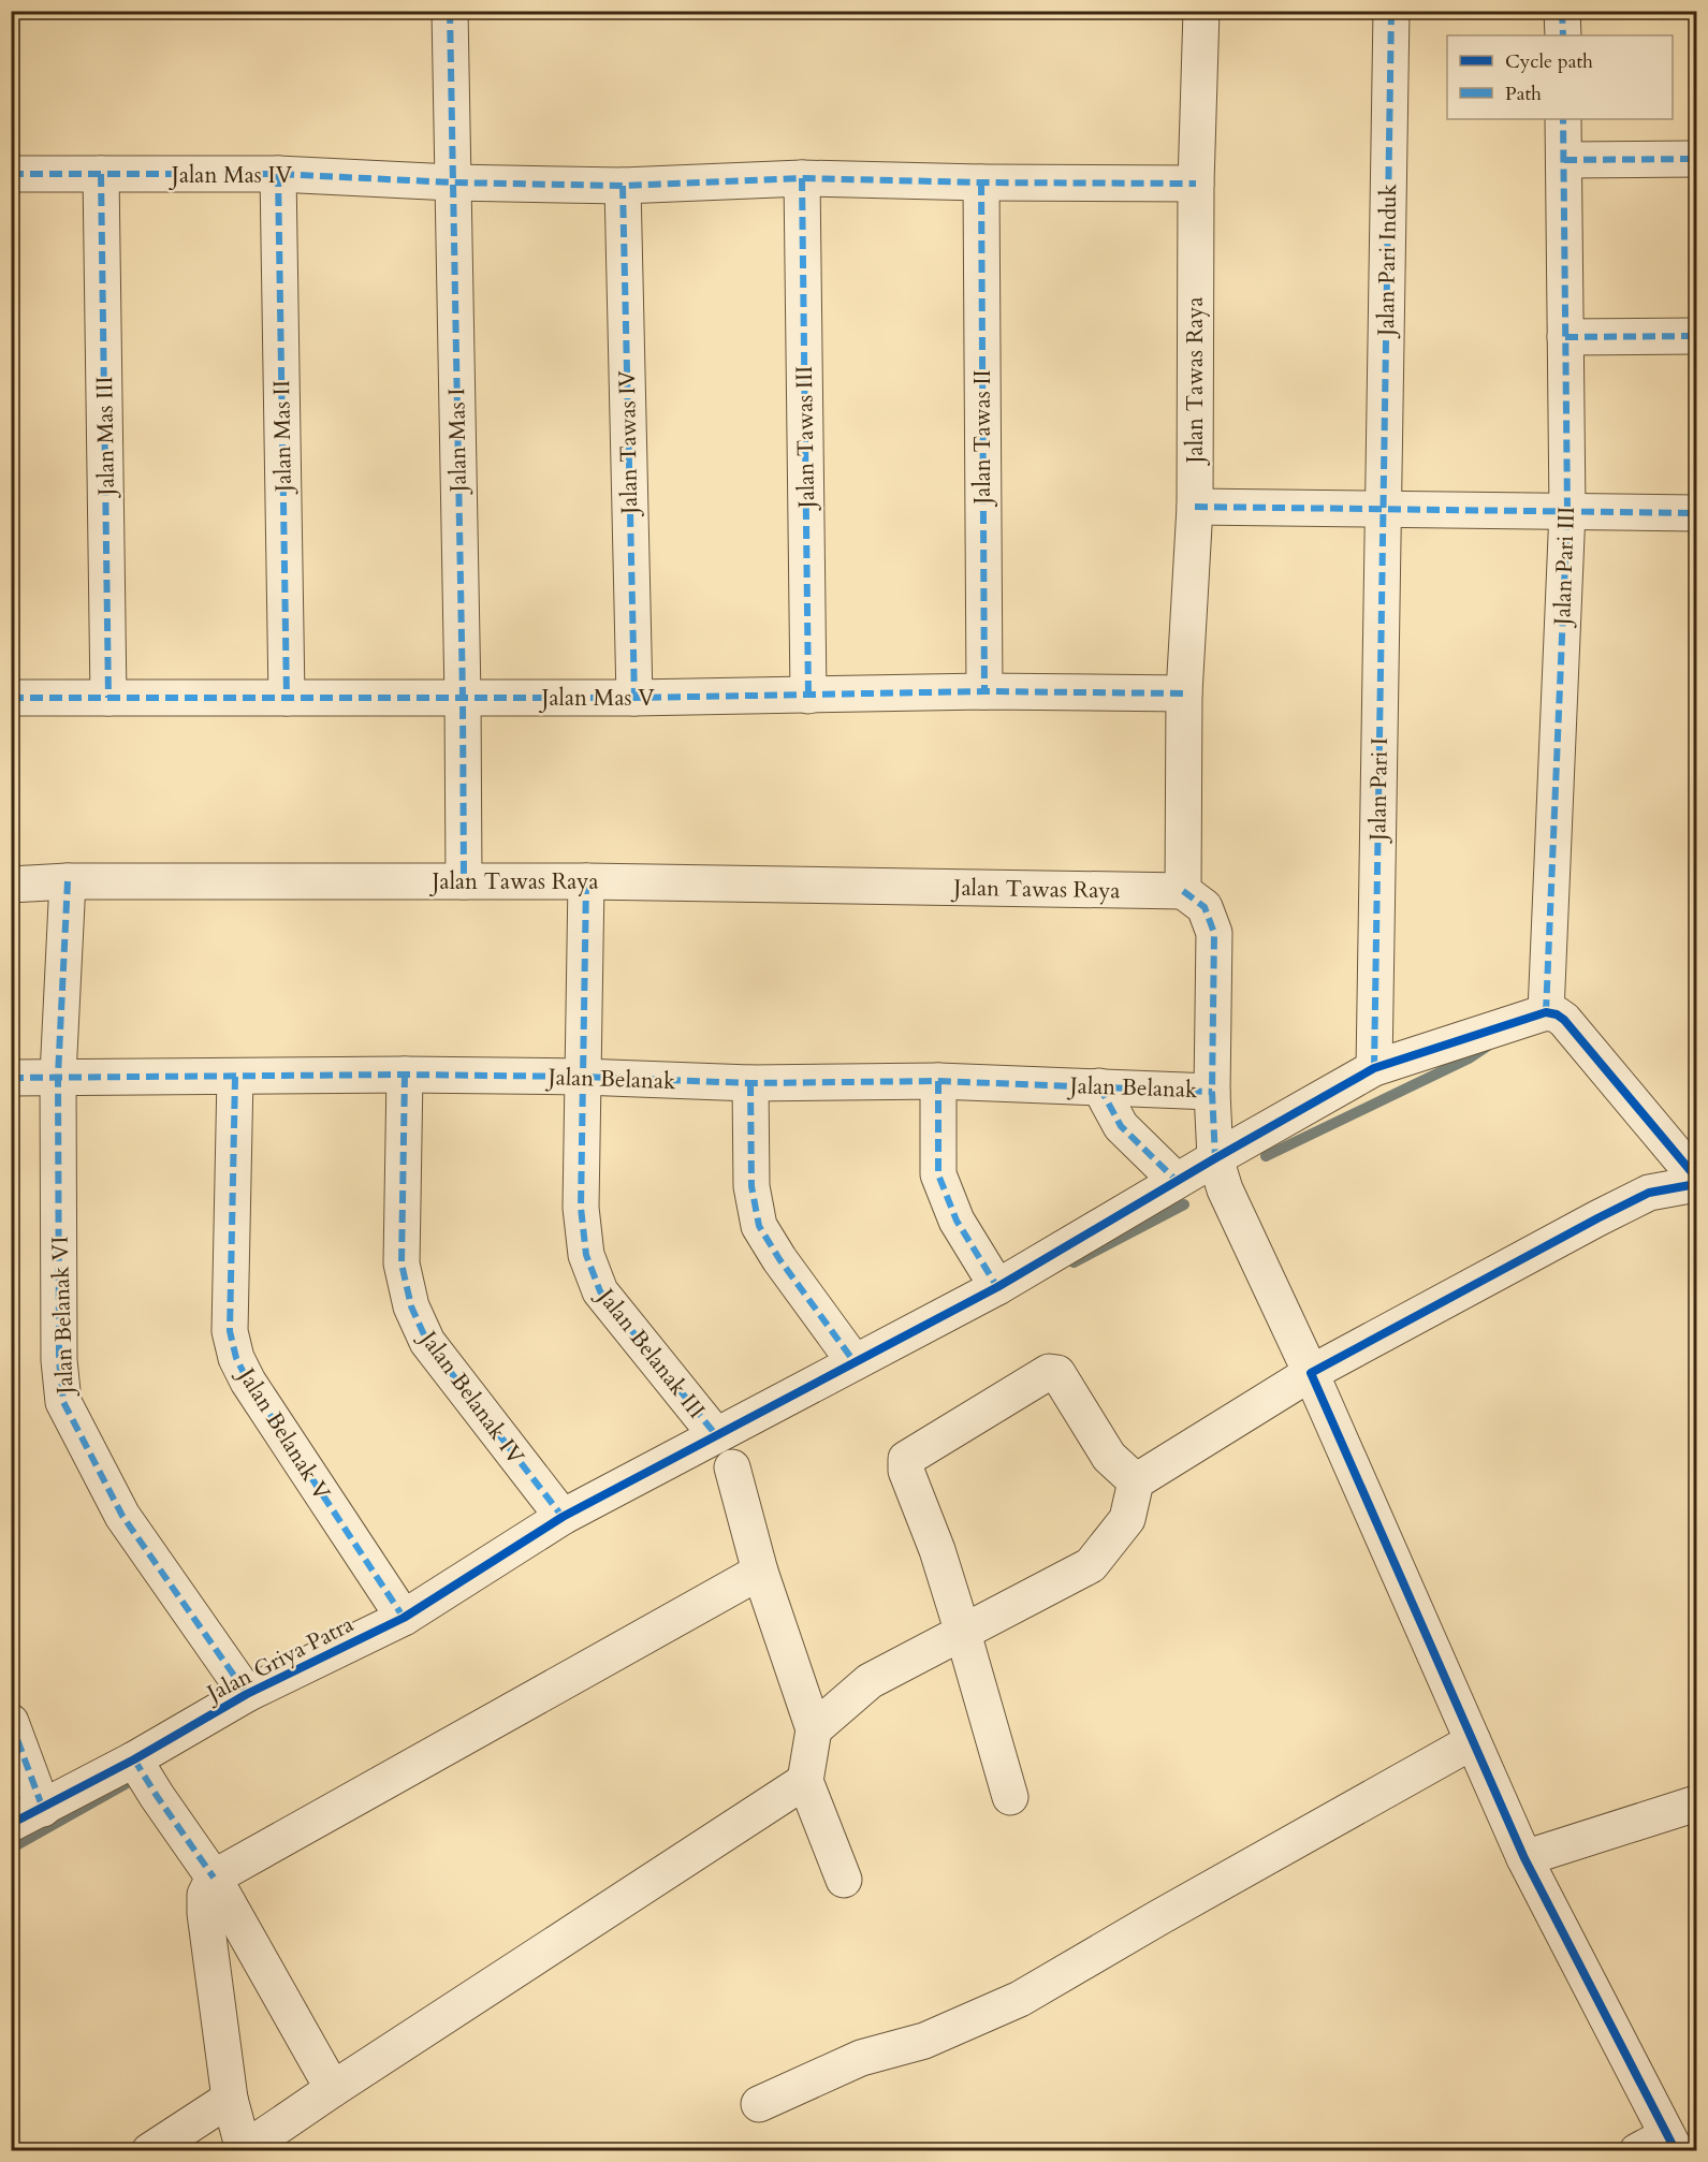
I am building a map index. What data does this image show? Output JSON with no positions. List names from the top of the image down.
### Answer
{
  "streets": {
    "street": [
      "Jalan Mas IV",
      "Jalan Pari Induk",
      "Jalan Tawas Raya",
      "Jalan Mas III",
      "Jalan Mas II",
      "Jalan Tawas III",
      "Jalan Tawas II",
      "Jalan Mas I",
      "Jalan Tawas IV",
      "Jalan Pari III",
      "Jalan Mas V",
      "Jalan Pari I",
      "Jalan Belanak",
      "Jalan Belanak VI",
      "Jalan Belanak III",
      "Jalan Belanak IV",
      "Jalan Belanak V",
      "Jalan Griya Patra"
    ]
  },
  "crossings": [
    ["Jalan Mas IV", "Jalan Tawas Raya"],
    ["Jalan Mas IV", "Jalan Mas III"],
    ["Jalan Mas IV", "Jalan Mas II"],
    ["Jalan Mas IV", "Jalan Tawas III"],
    ["Jalan Mas IV", "Jalan Tawas II"],
    ["Jalan Mas IV", "Jalan Mas I"],
    ["Jalan Mas IV", "Jalan Tawas IV"],
    ["Jalan Pari Induk", "Jalan Pari I"],
    ["Jalan Tawas Raya", "Jalan Mas I"],
    ["Jalan Tawas Raya", "Jalan Mas V"],
    ["Jalan Tawas Raya", "Jalan Belanak VI"],
    ["Jalan Tawas Raya", "Jalan Belanak III"],
    ["Jalan Mas III", "Jalan Mas V"],
    ["Jalan Mas II", "Jalan Mas V"],
    ["Jalan Tawas III", "Jalan Mas V"],
    ["Jalan Tawas II", "Jalan Mas V"],
    ["Jalan Mas I", "Jalan Mas V"],
    ["Jalan Tawas IV", "Jalan Mas V"],
    ["Jalan Pari III", "Jalan Griya Patra"],
    ["Jalan Pari I", "Jalan Griya Patra"],
    ["Jalan Belanak", "Jalan Belanak VI"],
    ["Jalan Belanak", "Jalan Belanak III"],
    ["Jalan Belanak", "Jalan Belanak IV"],
    ["Jalan Belanak", "Jalan Belanak V"],
    ["Jalan Belanak VI", "Jalan Griya Patra"],
    ["Jalan Belanak III", "Jalan Griya Patra"],
    ["Jalan Belanak IV", "Jalan Griya Patra"],
    ["Jalan Belanak V", "Jalan Griya Patra"]
  ],
  "legend": ["Cycle path", "Path"]
}
